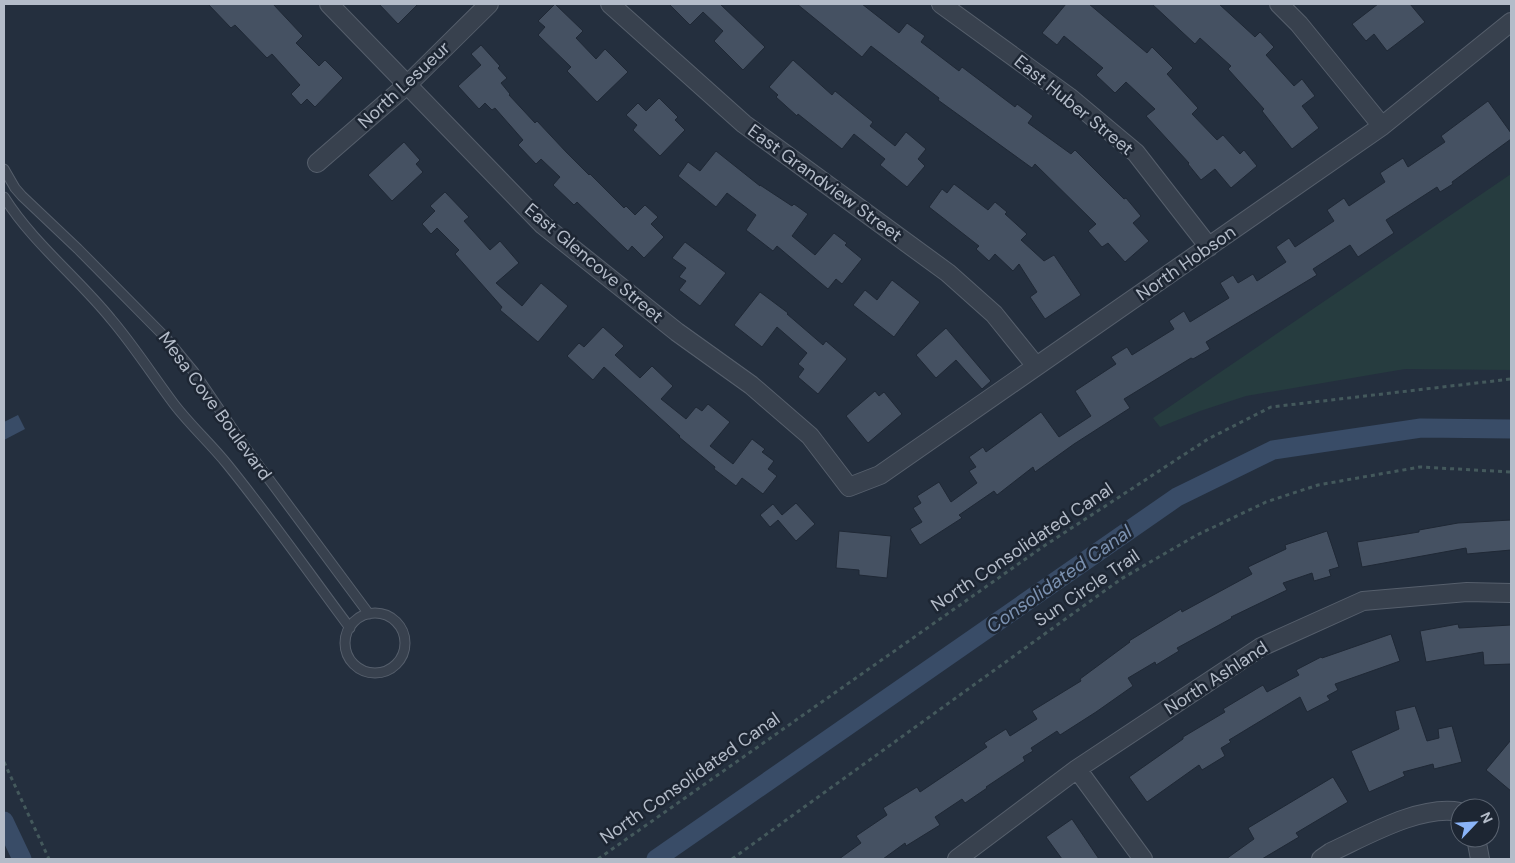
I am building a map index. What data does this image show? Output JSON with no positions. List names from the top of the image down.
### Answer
{
  "streets": {
    "street": [
      "North Lesueur",
      "East Huber Street",
      "East Grandview Street",
      "East Glencove Street",
      "North Hobson",
      "North Ashland"
    ],
    "lane": ["Mesa Cove Boulevard"],
    "path": ["North Consolidated Canal", "Sun Circle Trail"]
  },
  "crossings": [
    ["North Lesueur", "East Glencove Street"],
    ["East Huber Street", "North Hobson"],
    ["East Grandview Street", "North Hobson"],
    ["East Glencove Street", "North Hobson"]
  ],
  "water": ["Consolidated Canal"],
  "north": "top right"
}
